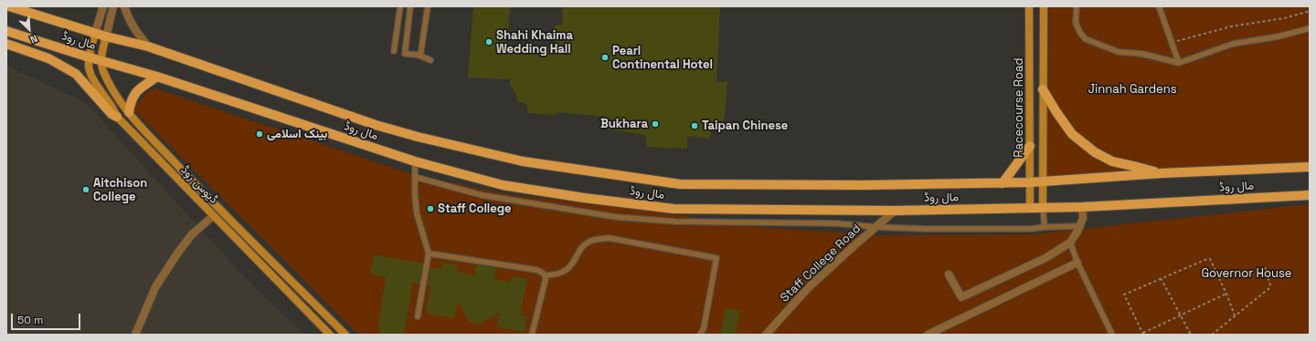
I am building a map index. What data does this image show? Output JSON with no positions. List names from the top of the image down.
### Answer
{
  "streets": {
    "main road": ["مال روڈ", "Racecourse Road", "ڈیوس روڈ"],
    "street": ["Staff College Road"]
  },
  "crossings": [
    ["مال روڈ", "Racecourse Road"],
    ["مال روڈ", "ڈیوس روڈ"],
    ["مال روڈ", "Staff College Road"]
  ],
  "parks": ["Jinnah Gardens", "Governor House"],
  "places": [
    "Shahi Khaima Wedding Hall",
    "Pearl Continental Hotel",
    "Bukhara",
    "Taipan Chinese",
    "بینک اسلامی",
    "Aitchison College",
    "Staff College"
  ],
  "scale_bar": "50 m",
  "north": "bottom right"
}
